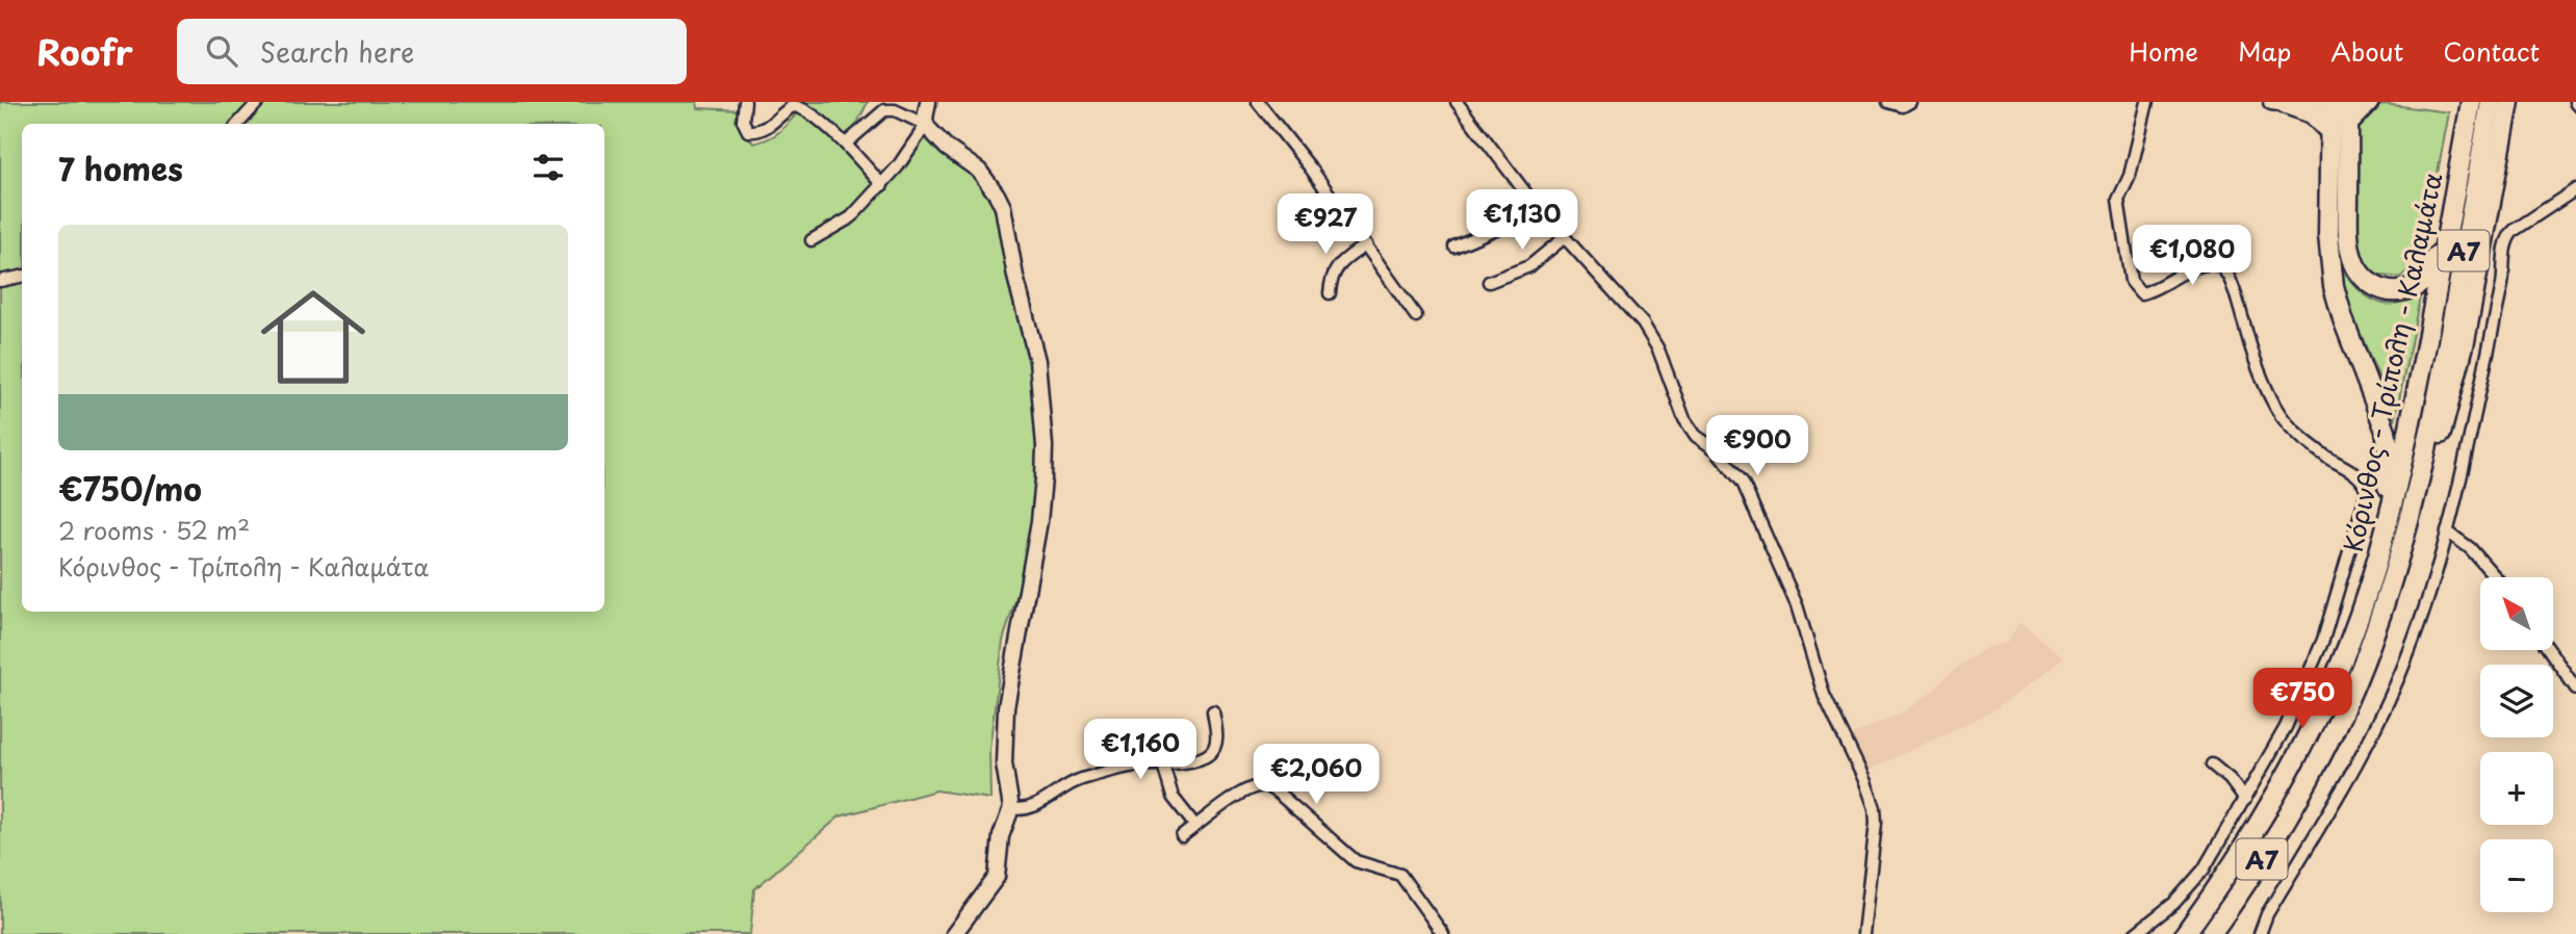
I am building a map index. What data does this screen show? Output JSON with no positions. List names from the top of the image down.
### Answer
{
  "streets": {
    "highway": ["Α7", "Κόρινθος - Τρίπολη - Καλαμάτα"]
  },
  "north": "top left",
  "page": {
    "header": "Roofr",
    "search": "Search here",
    "nav": [
      "Home",
      "Map",
      "About",
      "Contact"
    ],
    "heading": "7 homes",
    "price": [
      "€1,130",
      "€927",
      "€1,080",
      "€900",
      "€750",
      "€1,160",
      "€2,060"
    ],
    "list": [
      {
        "name": "€750/mo",
        "note": "2 rooms · 52 m² · Κόρινθος - Τρίπολη - Καλαμάτα"
      }
    ],
    "map_buttons": ["+", "−"]
  }
}
